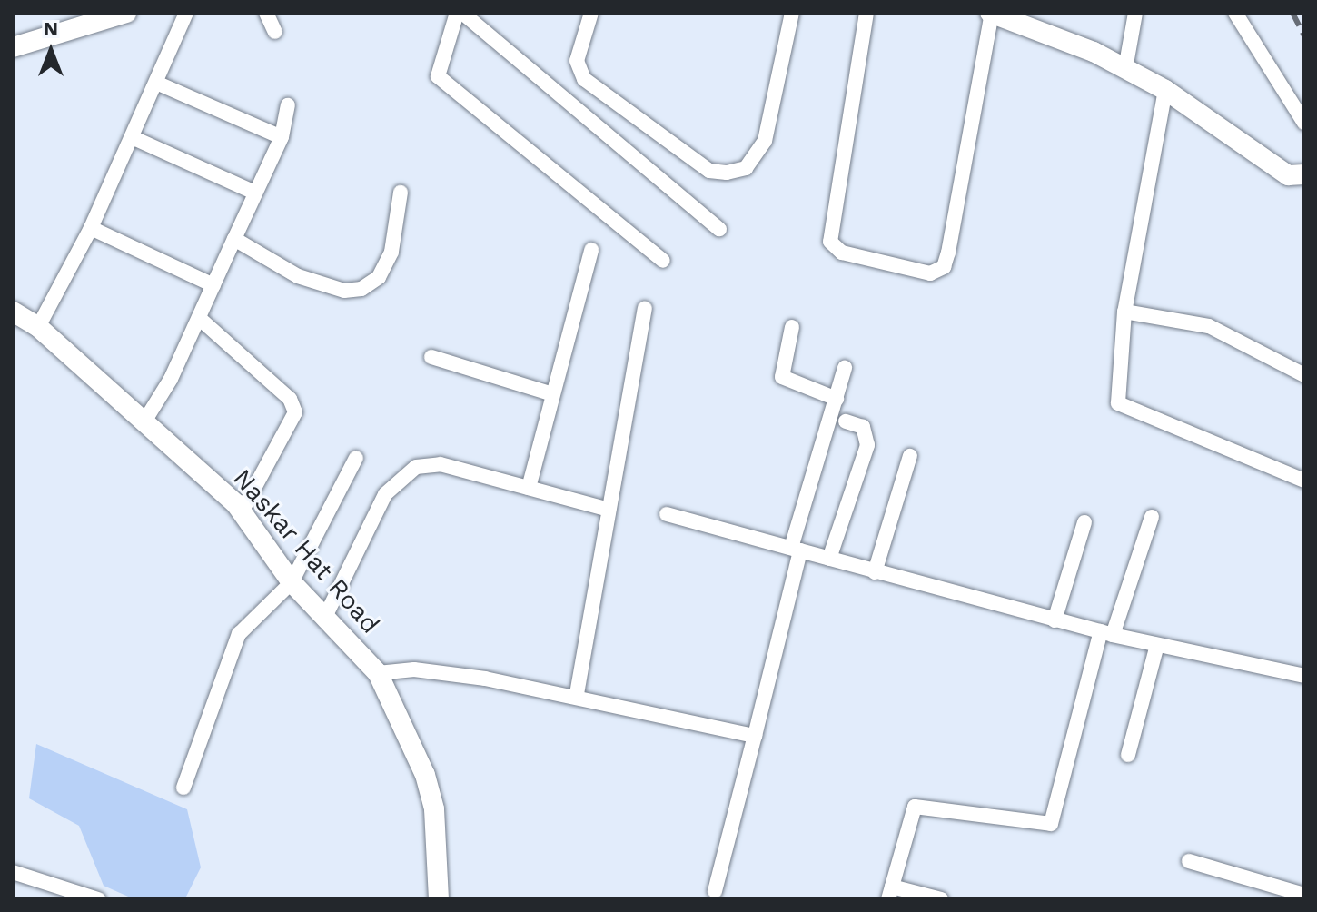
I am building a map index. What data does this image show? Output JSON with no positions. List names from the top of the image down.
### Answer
{
  "streets": {
    "street": ["Naskar Hat Road"]
  },
  "north": "top"
}
